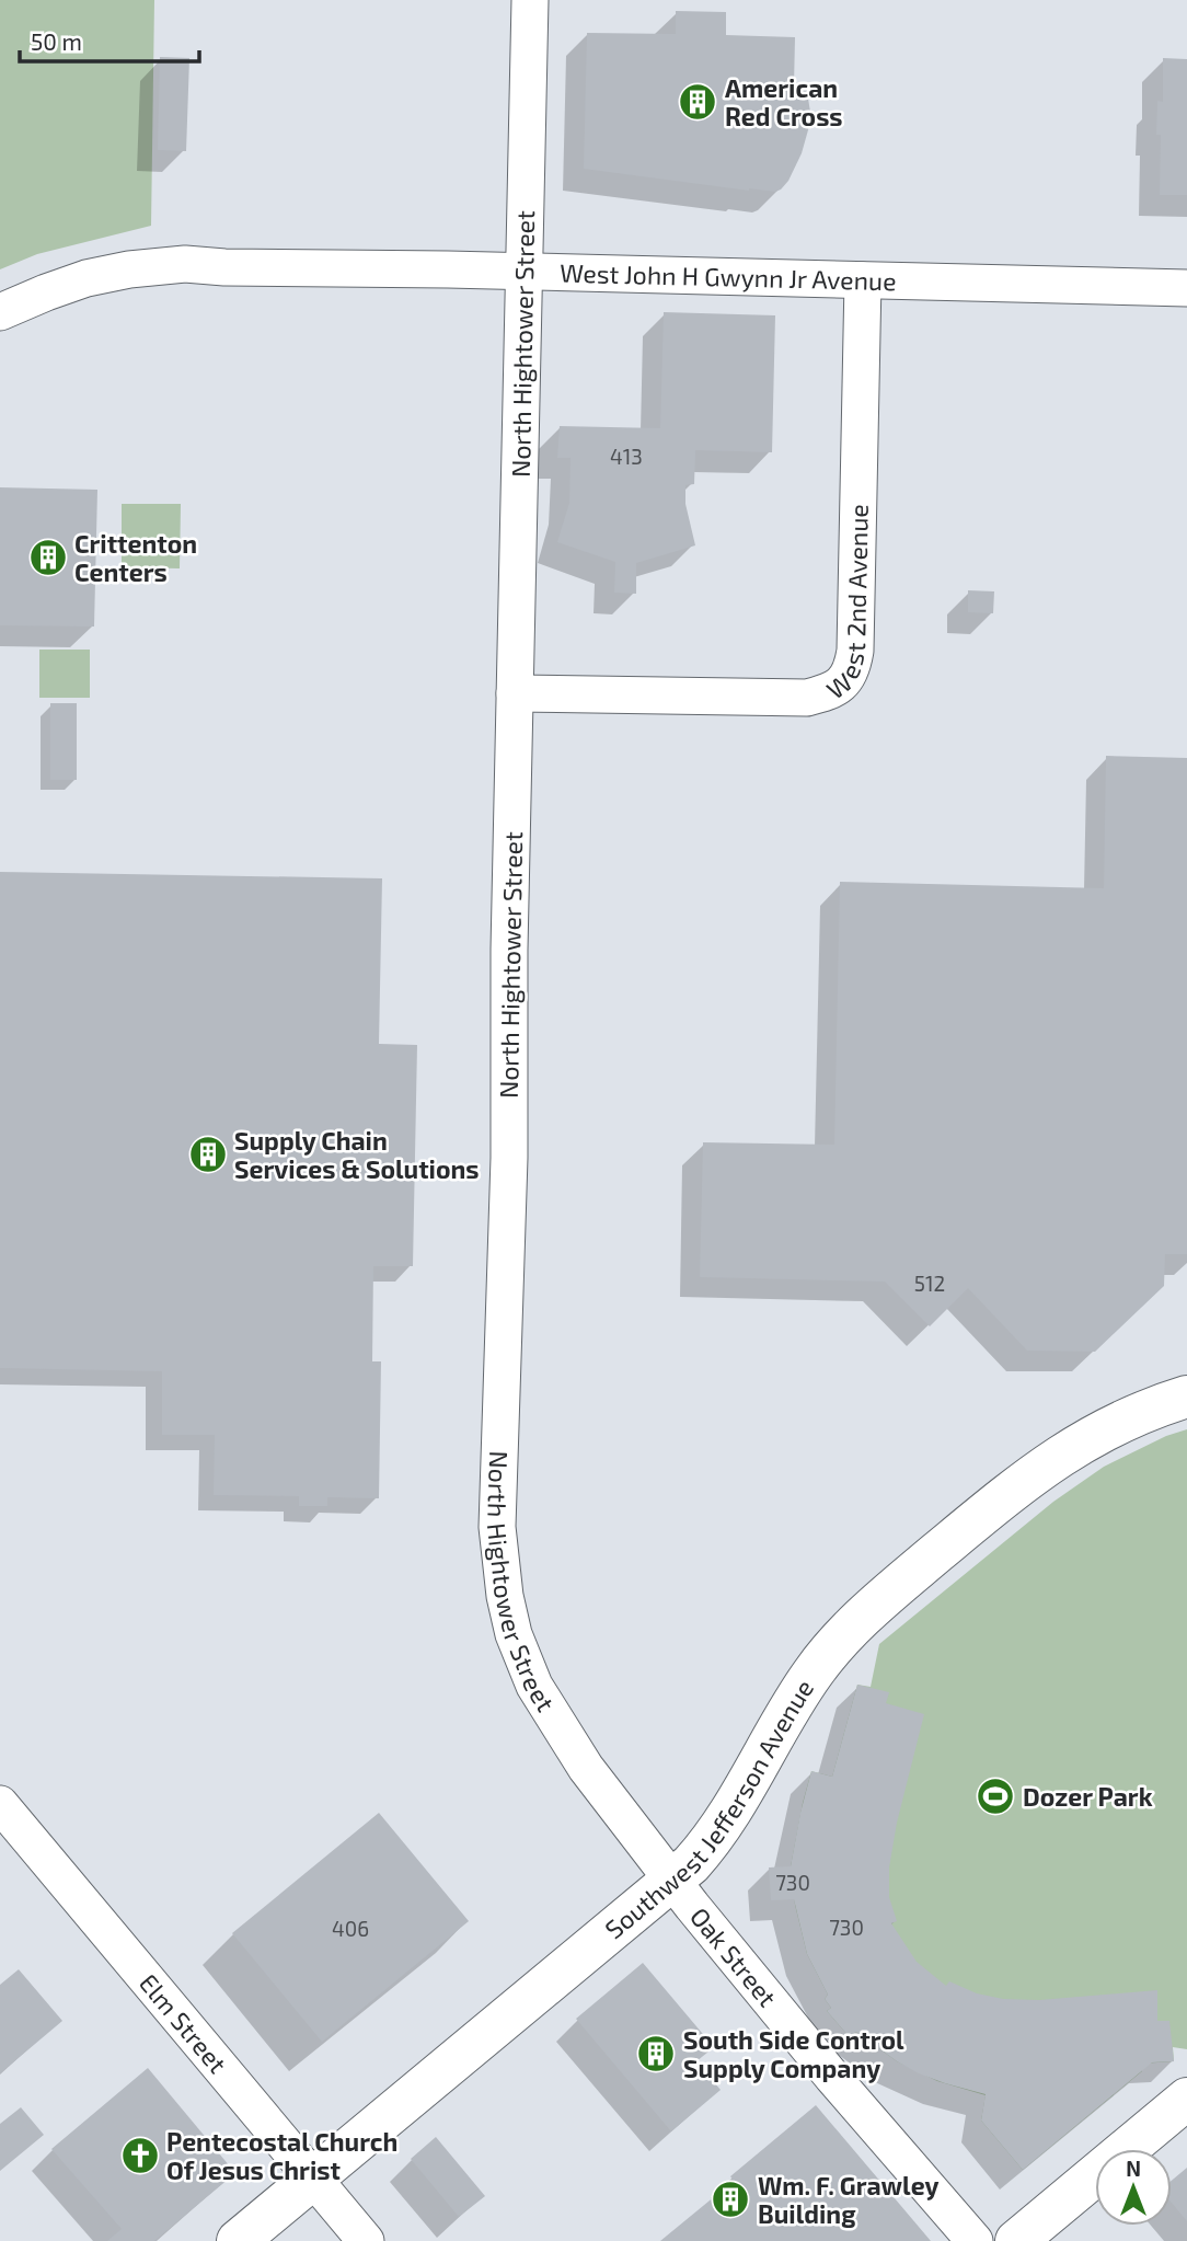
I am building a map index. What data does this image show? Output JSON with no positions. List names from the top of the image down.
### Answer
{
  "streets": {
    "main road": ["Southwest Jefferson Avenue"],
    "street": [
      "West John H Gwynn Jr Avenue",
      "North Hightower Street",
      "West 2nd Avenue",
      "Oak Street",
      "Elm Street"
    ]
  },
  "crossings": [
    ["West John H Gwynn Jr Avenue", "North Hightower Street"],
    ["West John H Gwynn Jr Avenue", "West 2nd Avenue"],
    ["North Hightower Street", "West 2nd Avenue"],
    ["North Hightower Street", "Southwest Jefferson Avenue"],
    ["North Hightower Street", "Oak Street"],
    ["Southwest Jefferson Avenue", "Oak Street"],
    ["Southwest Jefferson Avenue", "Elm Street"]
  ],
  "places": {
    "building": [
      "American Red Cross",
      "Crittenton Centers",
      "Supply Chain Services & Solutions",
      "South Side Control Supply Company",
      "Wm. F. Grawley Building"
    ],
    "sports": ["Dozer Park"],
    "church": ["Pentecostal Church Of Jesus Christ"]
  },
  "house_numbers": [
    "413",
    "512",
    "730",
    "730",
    "406"
  ],
  "scale_bar": "50 m",
  "north": "top"
}
